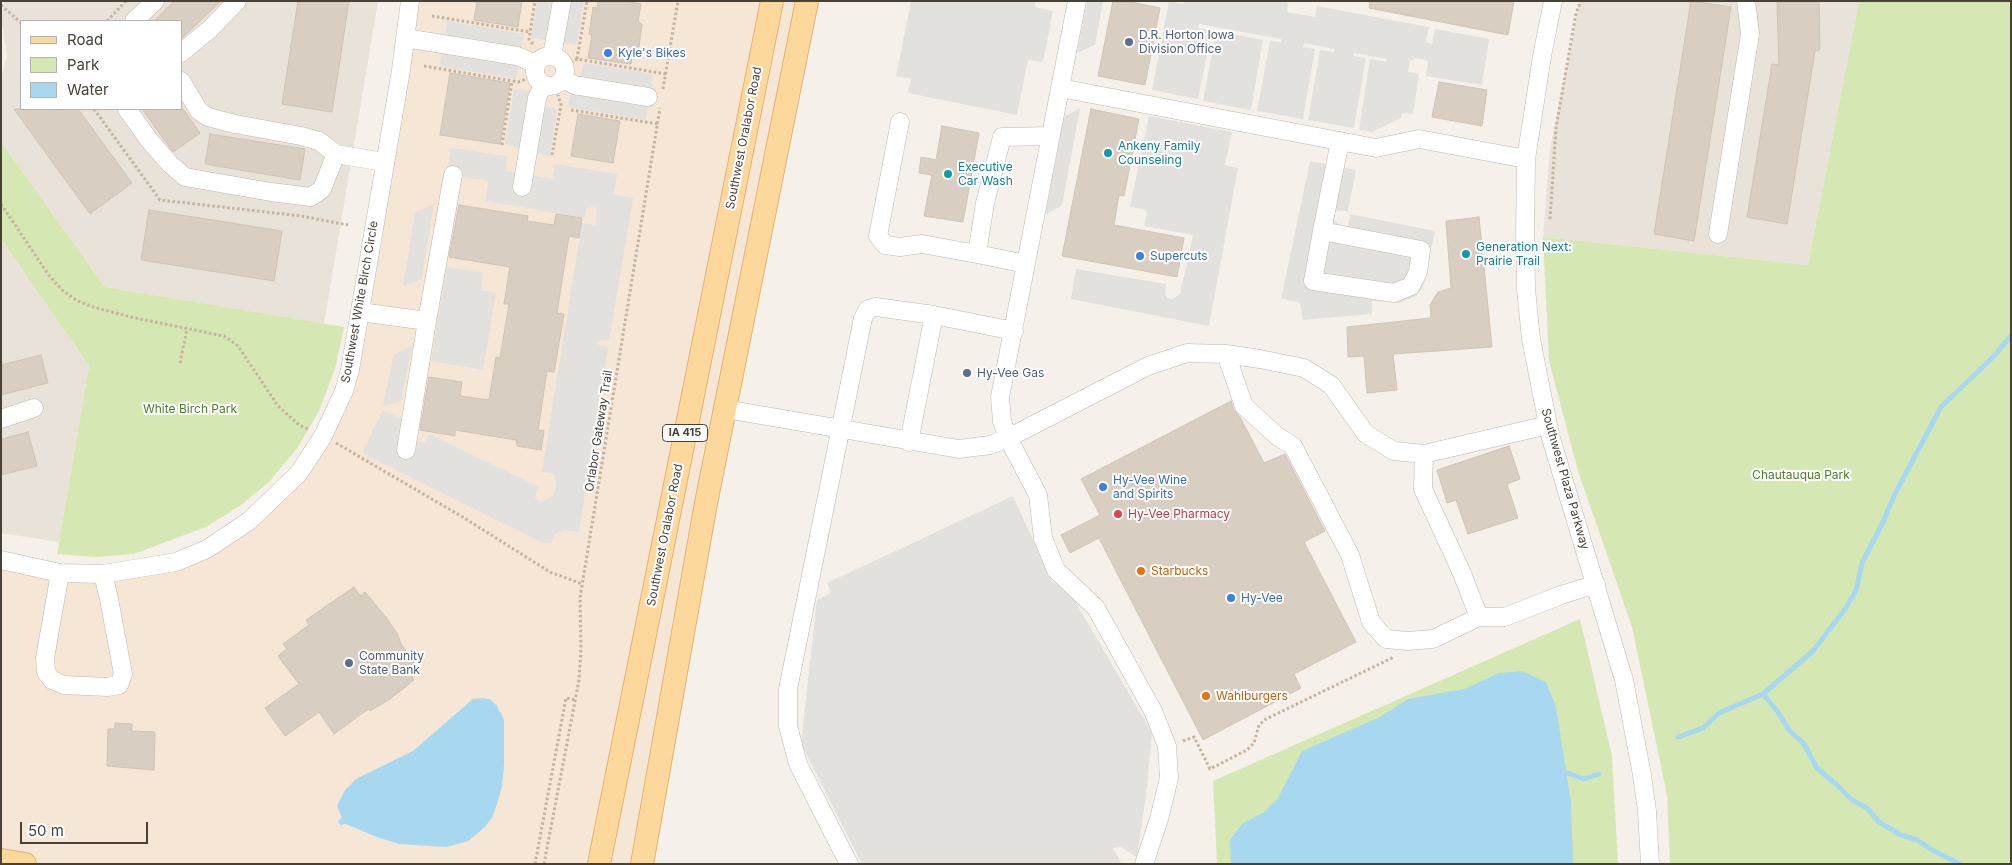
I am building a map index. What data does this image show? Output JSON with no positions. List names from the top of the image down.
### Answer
{
  "streets": {
    "main road": ["Southwest Oralabor Road", "IA 415"],
    "street": ["Southwest White Birch Circle", "Southwest Plaza Parkway"],
    "path": ["Orlabor Gateway Trail"]
  },
  "parks": ["White Birch Park", "Chautauqua Park"],
  "places": [
    "D.R. Horton Iowa Division Office",
    "Kyle's Bikes",
    "Ankeny Family Counseling",
    "Executive Car Wash",
    "Generation Next: Prairie Trail",
    "Supercuts",
    "Hy-Vee Gas",
    "Hy-Vee Wine and Spirits",
    "Hy-Vee Pharmacy",
    "Starbucks",
    "Hy-Vee",
    "Community State Bank",
    "Wahlburgers"
  ],
  "legend": ["Road", "Park", "Water"],
  "scale_bar": "50 m"
}
